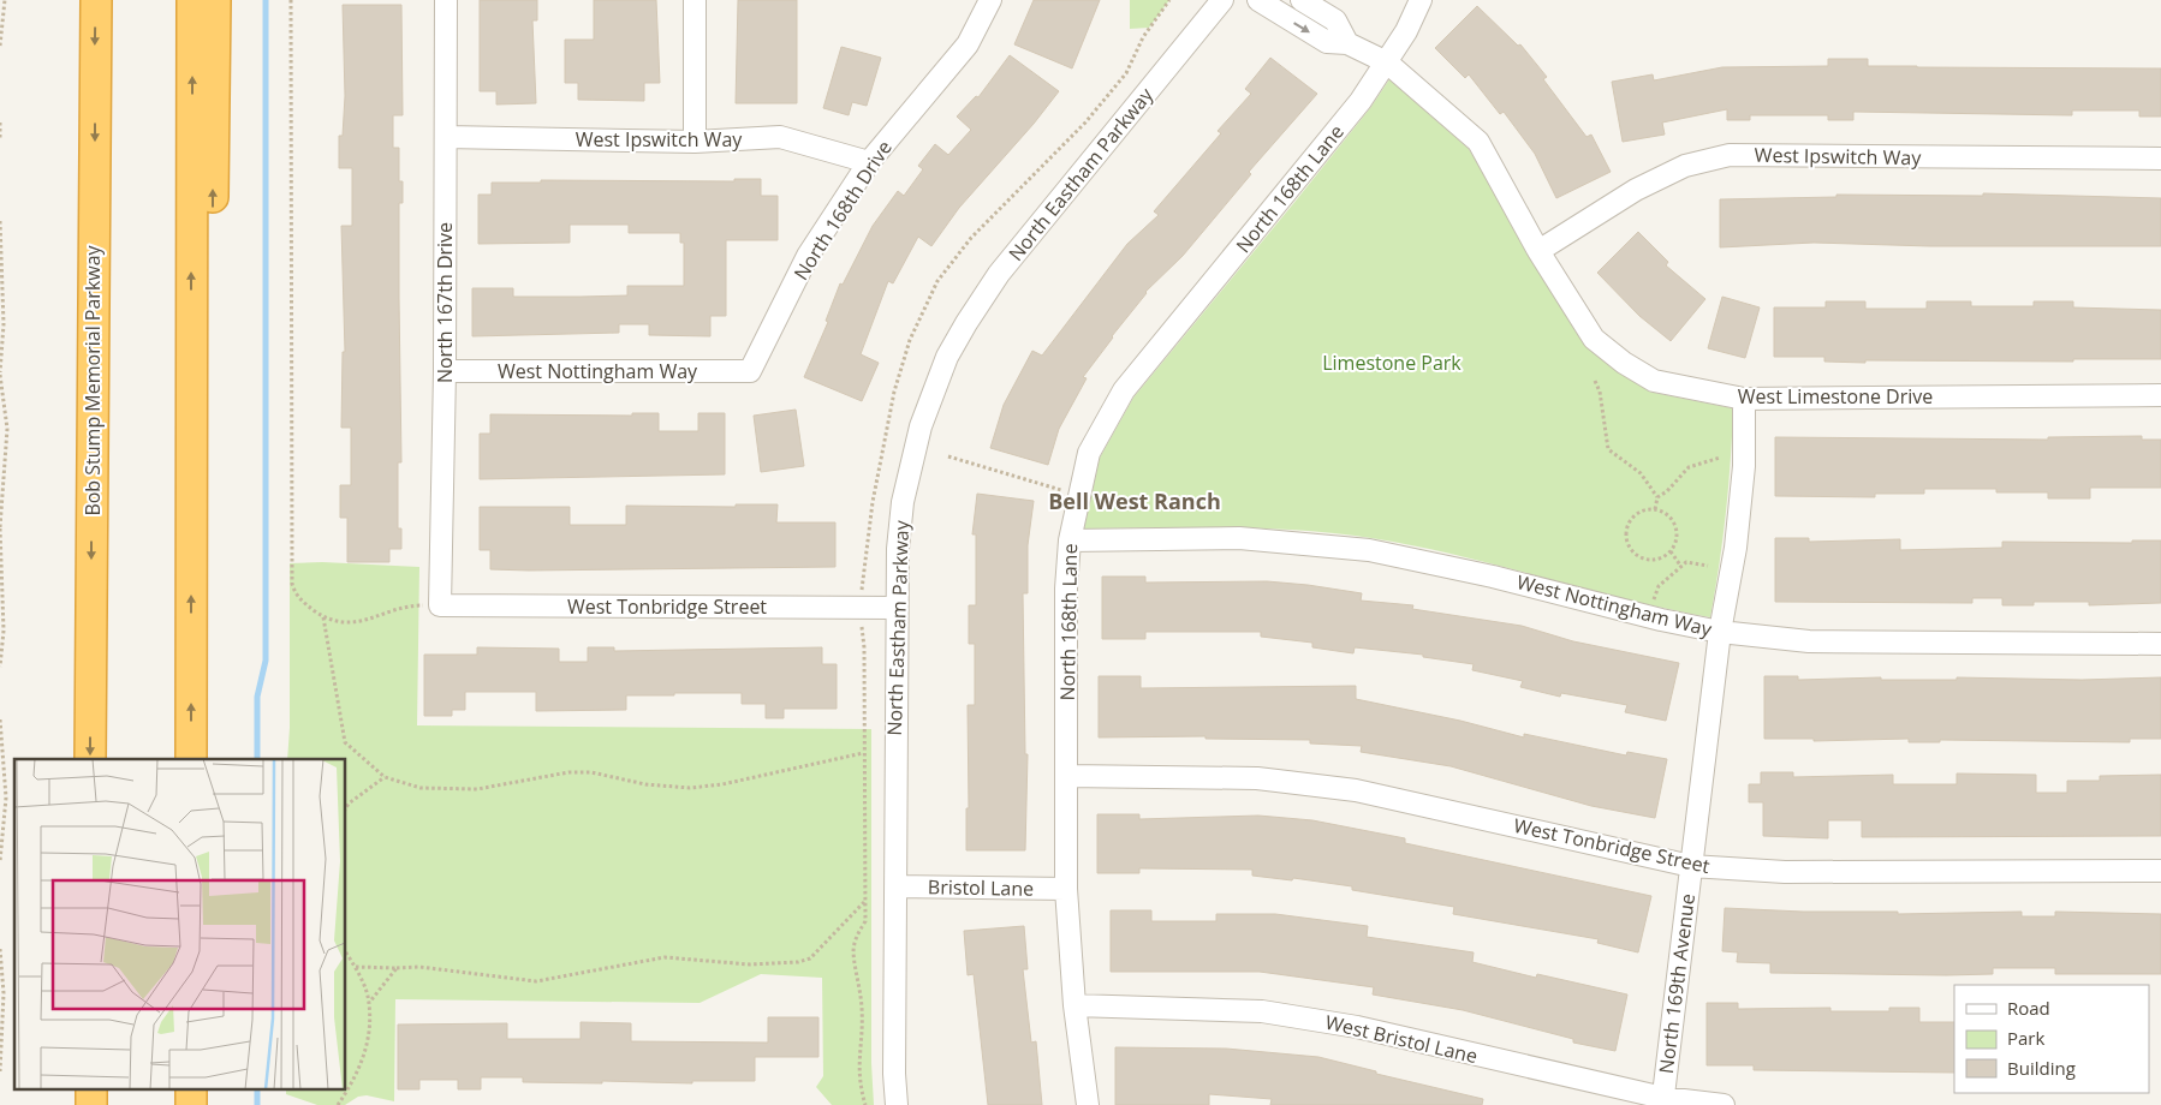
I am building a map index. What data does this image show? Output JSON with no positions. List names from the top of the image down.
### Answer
{
  "streets": {
    "highway": ["Bob Stump Memorial Parkway"],
    "street": [
      "West Ipswitch Way",
      "North Eastham Parkway",
      "North 168th Lane",
      "North 168th Drive",
      "North 167th Drive",
      "West Nottingham Way",
      "West Limestone Drive",
      "West Tonbridge Street",
      "Bristol Lane",
      "North 169th Avenue",
      "West Bristol Lane"
    ]
  },
  "crossings": [
    ["West Ipswitch Way", "North 168th Drive"],
    ["West Ipswitch Way", "North 167th Drive"],
    ["West Ipswitch Way", "West Limestone Drive"],
    ["North Eastham Parkway", "West Tonbridge Street"],
    ["North Eastham Parkway", "Bristol Lane"],
    ["North 168th Lane", "West Nottingham Way"],
    ["North 168th Lane", "West Limestone Drive"],
    ["North 168th Lane", "West Tonbridge Street"],
    ["North 168th Lane", "Bristol Lane"],
    ["North 168th Lane", "West Bristol Lane"],
    ["North 168th Drive", "West Nottingham Way"],
    ["North 167th Drive", "West Nottingham Way"],
    ["North 167th Drive", "West Tonbridge Street"],
    ["West Nottingham Way", "North 169th Avenue"],
    ["West Limestone Drive", "North 169th Avenue"],
    ["West Tonbridge Street", "North 169th Avenue"],
    ["North 169th Avenue", "West Bristol Lane"]
  ],
  "districts": ["Bell West Ranch"],
  "parks": ["Limestone Park"],
  "legend": ["Road", "Park", "Building"]
}
